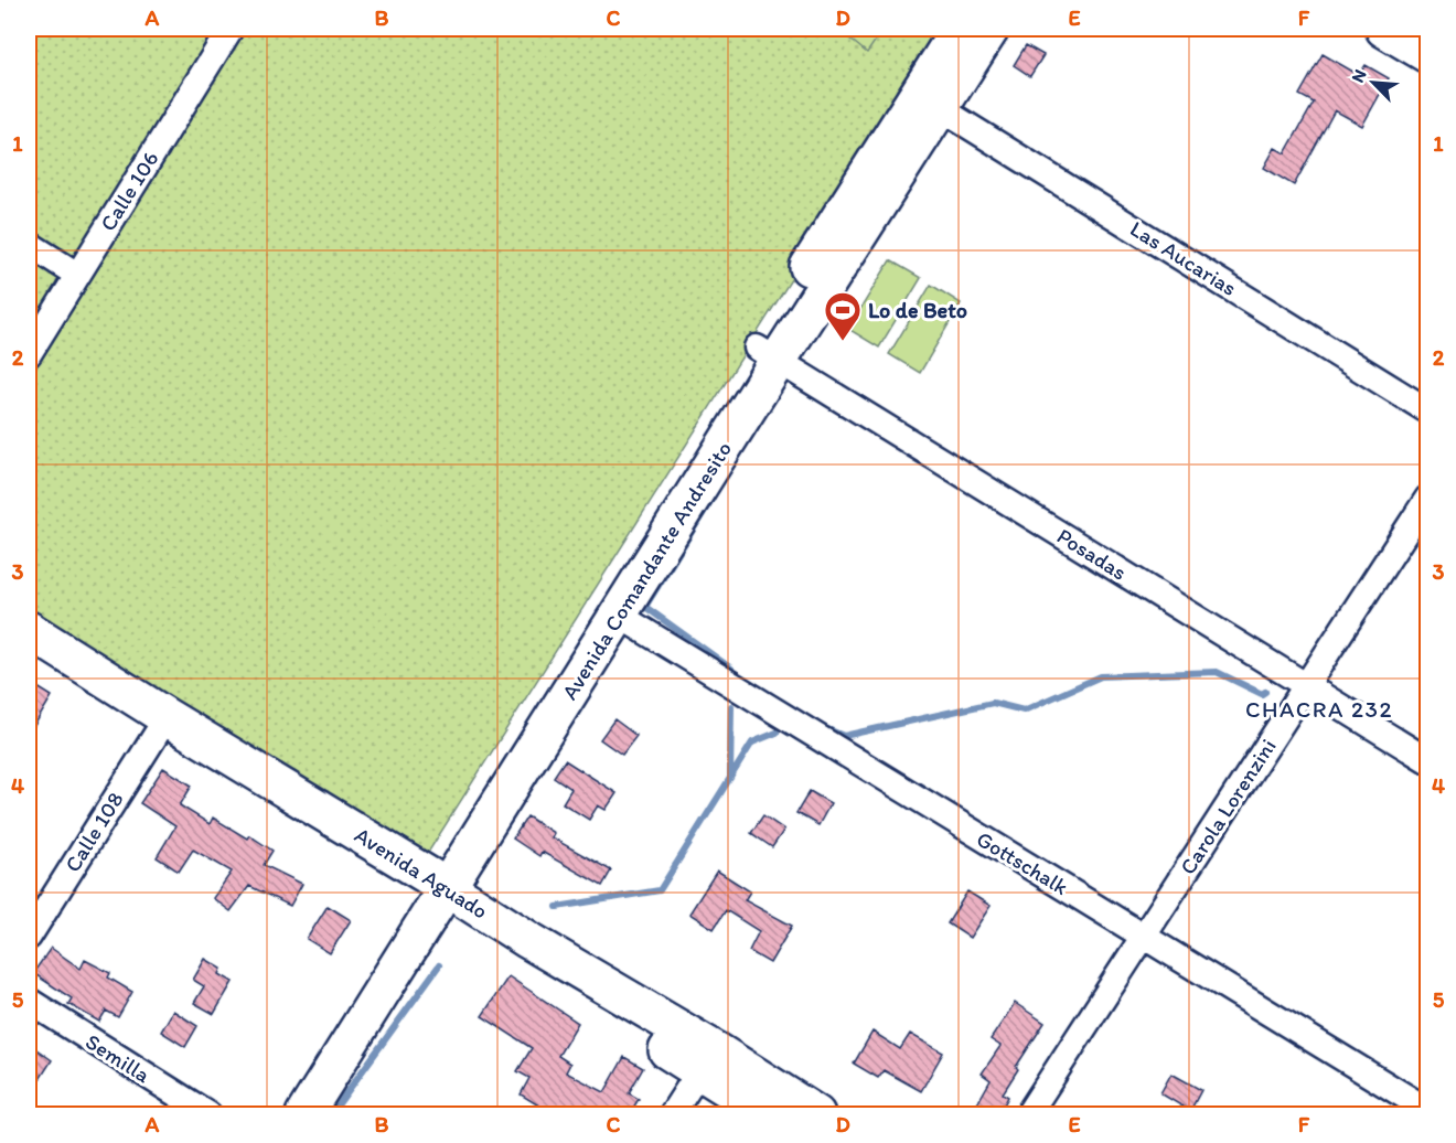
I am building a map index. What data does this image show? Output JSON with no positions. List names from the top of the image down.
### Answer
{
  "streets": {
    "main road": ["Avenida Comandante Andresito", "Avenida Aguado"],
    "street": [
      "Calle 106",
      "Las Aucarias",
      "Posadas",
      "Carola Lorenzini",
      "Calle 108",
      "Gottschalk",
      "Semilla"
    ]
  },
  "crossings": [
    ["Las Aucarias", "Avenida Comandante Andresito"],
    ["Posadas", "Avenida Comandante Andresito"],
    ["Posadas", "Carola Lorenzini"],
    ["Avenida Comandante Andresito", "Gottschalk"],
    ["Avenida Comandante Andresito", "Avenida Aguado"],
    ["Carola Lorenzini", "Gottschalk"],
    ["Calle 108", "Avenida Aguado"]
  ],
  "districts": ["CHACRA 232"],
  "places": {
    "sports": ["Lo de Beto"]
  },
  "north": "top left",
  "grid": {
    "columns": [
      "A",
      "B",
      "C",
      "D",
      "E",
      "F"
    ],
    "rows": [
      "1",
      "2",
      "3",
      "4",
      "5"
    ]
  }
}
